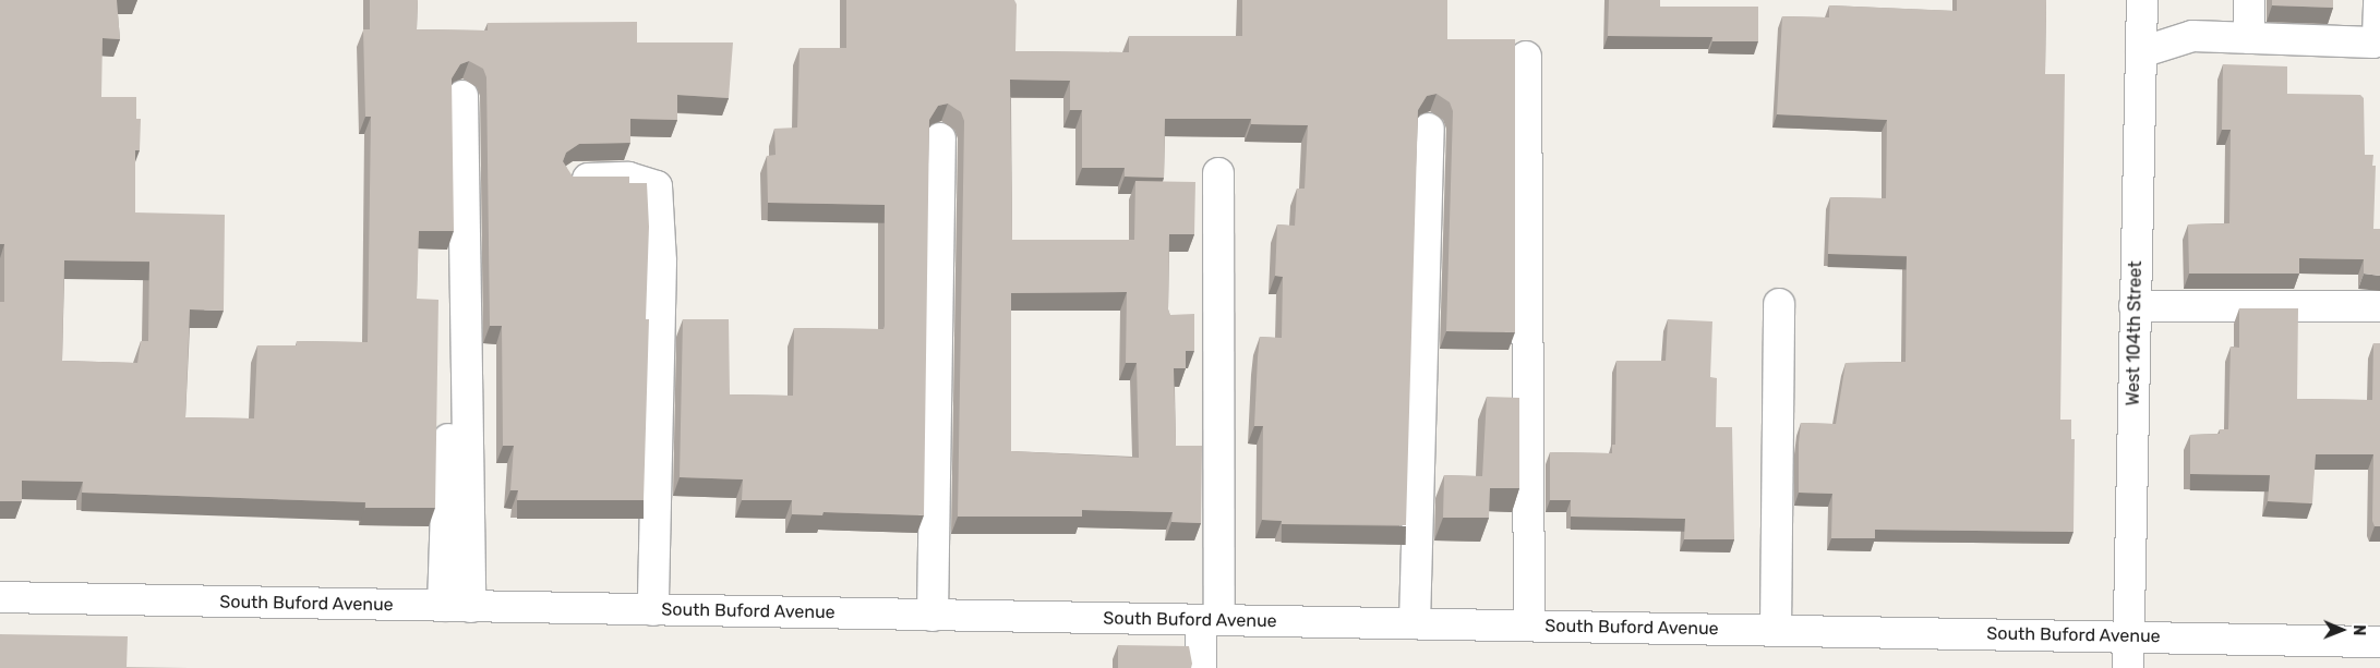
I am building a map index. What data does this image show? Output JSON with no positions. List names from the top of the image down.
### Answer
{
  "streets": {
    "street": ["West 104th Street", "South Buford Avenue"]
  },
  "crossings": [
    ["West 104th Street", "South Buford Avenue"]
  ],
  "north": "right"
}
